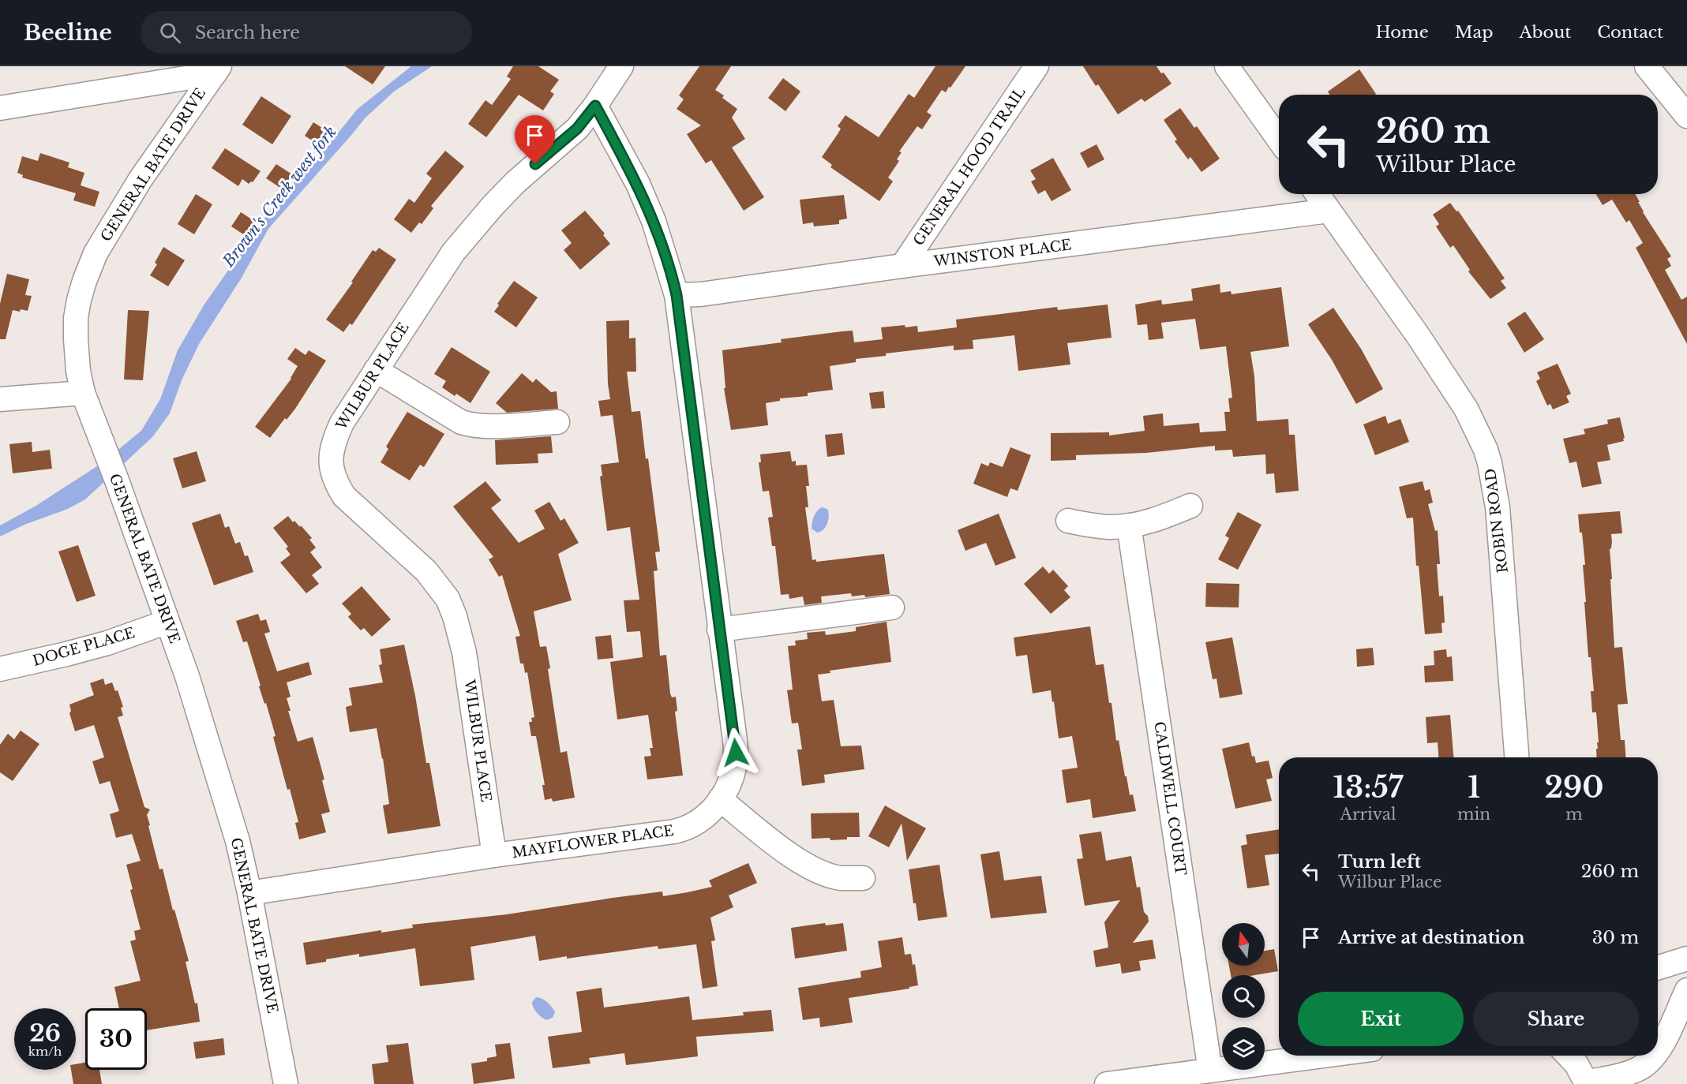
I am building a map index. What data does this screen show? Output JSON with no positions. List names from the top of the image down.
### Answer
{
  "streets": {
    "street": [
      "GENERAL BATE DRIVE",
      "GENERAL HOOD TRAIL",
      "WINSTON PLACE",
      "WILBUR PLACE",
      "ROBIN ROAD",
      "DOGE PLACE",
      "CALDWELL COURT",
      "MAYFLOWER PLACE"
    ]
  },
  "crossings": [
    ["GENERAL BATE DRIVE", "DOGE PLACE"],
    ["GENERAL BATE DRIVE", "MAYFLOWER PLACE"],
    ["GENERAL HOOD TRAIL", "WINSTON PLACE"],
    ["WINSTON PLACE", "ROBIN ROAD"],
    ["WINSTON PLACE", "MAYFLOWER PLACE"],
    ["WILBUR PLACE", "MAYFLOWER PLACE"]
  ],
  "water": ["Brown's Creek west fork"],
  "north": "top",
  "page": {
    "header": "Beeline",
    "search": "Search here",
    "nav": [
      "Home",
      "Map",
      "About",
      "Contact"
    ],
    "turn": ["260 m", "Wilbur Place"],
    "eta": [
      "13:57",
      "Arrival",
      "1",
      "min",
      "290",
      "m"
    ],
    "list": [
      {
        "name": "Turn left",
        "note": "Wilbur Place",
        "value": "260 m"
      },
      {
        "name": "Arrive at destination",
        "value": "30 m"
      }
    ],
    "buttons": ["Exit", "Share"],
    "speed": "26 km/h",
    "limit": "30"
  }
}
